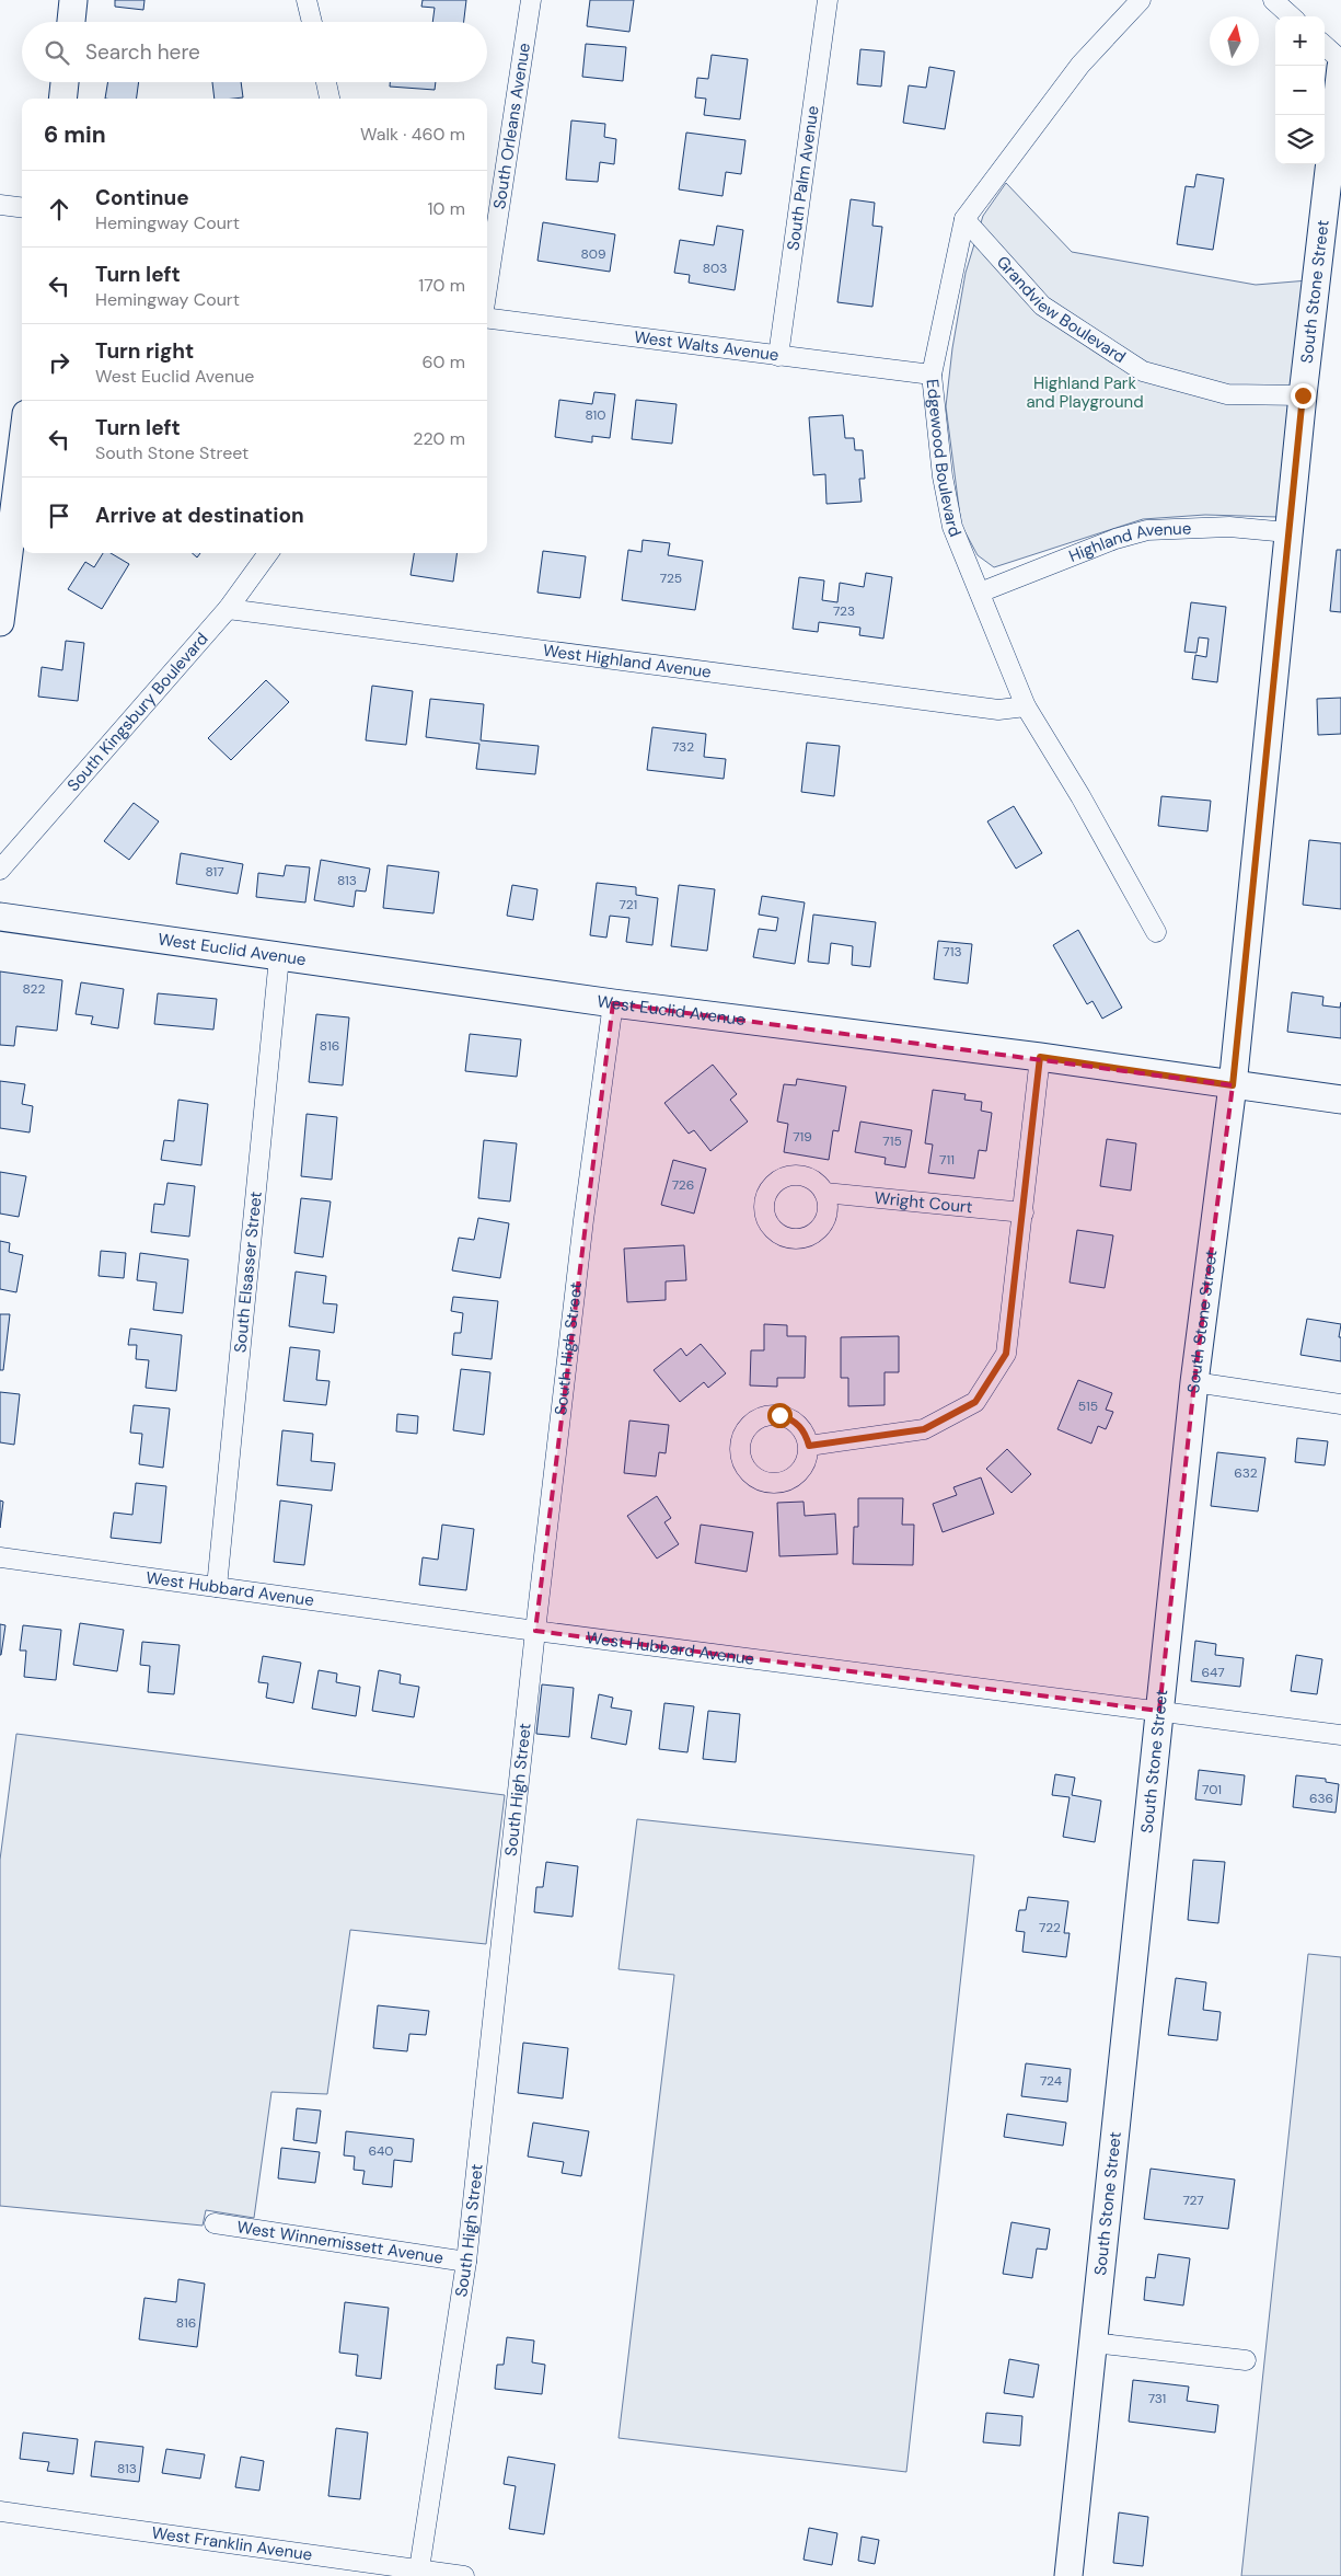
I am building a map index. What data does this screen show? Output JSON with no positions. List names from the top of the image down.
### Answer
{
  "streets": {
    "street": [
      "South Orleans Avenue",
      "South Palm Avenue",
      "South Stone Street",
      "Grandview Boulevard",
      "West Walts Avenue",
      "Edgewood Boulevard",
      "Highland Avenue",
      "West Highland Avenue",
      "South Kingsbury Boulevard",
      "West Euclid Avenue",
      "Wright Court",
      "South Elsasser Street",
      "South High Street",
      "West Hubbard Avenue",
      "West Winnemissett Avenue",
      "West Franklin Avenue"
    ]
  },
  "crossings": [
    ["South Palm Avenue", "West Walts Avenue"],
    ["South Stone Street", "Grandview Boulevard"],
    ["South Stone Street", "Highland Avenue"],
    ["South Stone Street", "West Euclid Avenue"],
    ["South Stone Street", "West Hubbard Avenue"],
    ["Grandview Boulevard", "Edgewood Boulevard"],
    ["West Walts Avenue", "Edgewood Boulevard"],
    ["Edgewood Boulevard", "Highland Avenue"],
    ["Edgewood Boulevard", "West Highland Avenue"],
    ["West Highland Avenue", "South Kingsbury Boulevard"],
    ["West Euclid Avenue", "South Elsasser Street"],
    ["West Euclid Avenue", "South High Street"],
    ["South Elsasser Street", "West Hubbard Avenue"],
    ["South High Street", "West Hubbard Avenue"],
    ["South High Street", "West Winnemissett Avenue"],
    ["South High Street", "West Franklin Avenue"]
  ],
  "parks": ["Highland Park and Playground"],
  "house_numbers": [
    "809",
    "803",
    "810",
    "725",
    "723",
    "732",
    "817",
    "813",
    "721",
    "713",
    "822",
    "816",
    "719",
    "715",
    "711",
    "726",
    "515",
    "632",
    "647",
    "701",
    "636",
    "722",
    "724",
    "640",
    "727",
    "816",
    "731",
    "813"
  ],
  "north": "top",
  "page": {
    "map_buttons": ["+", "−"],
    "search": "Search here",
    "heading": ["6 min", "Walk · 460 m"],
    "list": [
      ["Continue", "Hemingway Court", "10 m"],
      ["Turn left", "Hemingway Court", "170 m"],
      ["Turn right", "West Euclid Avenue", "60 m"],
      ["Turn left", "South Stone Street", "220 m"],
      "Arrive at destination"
    ]
  }
}
